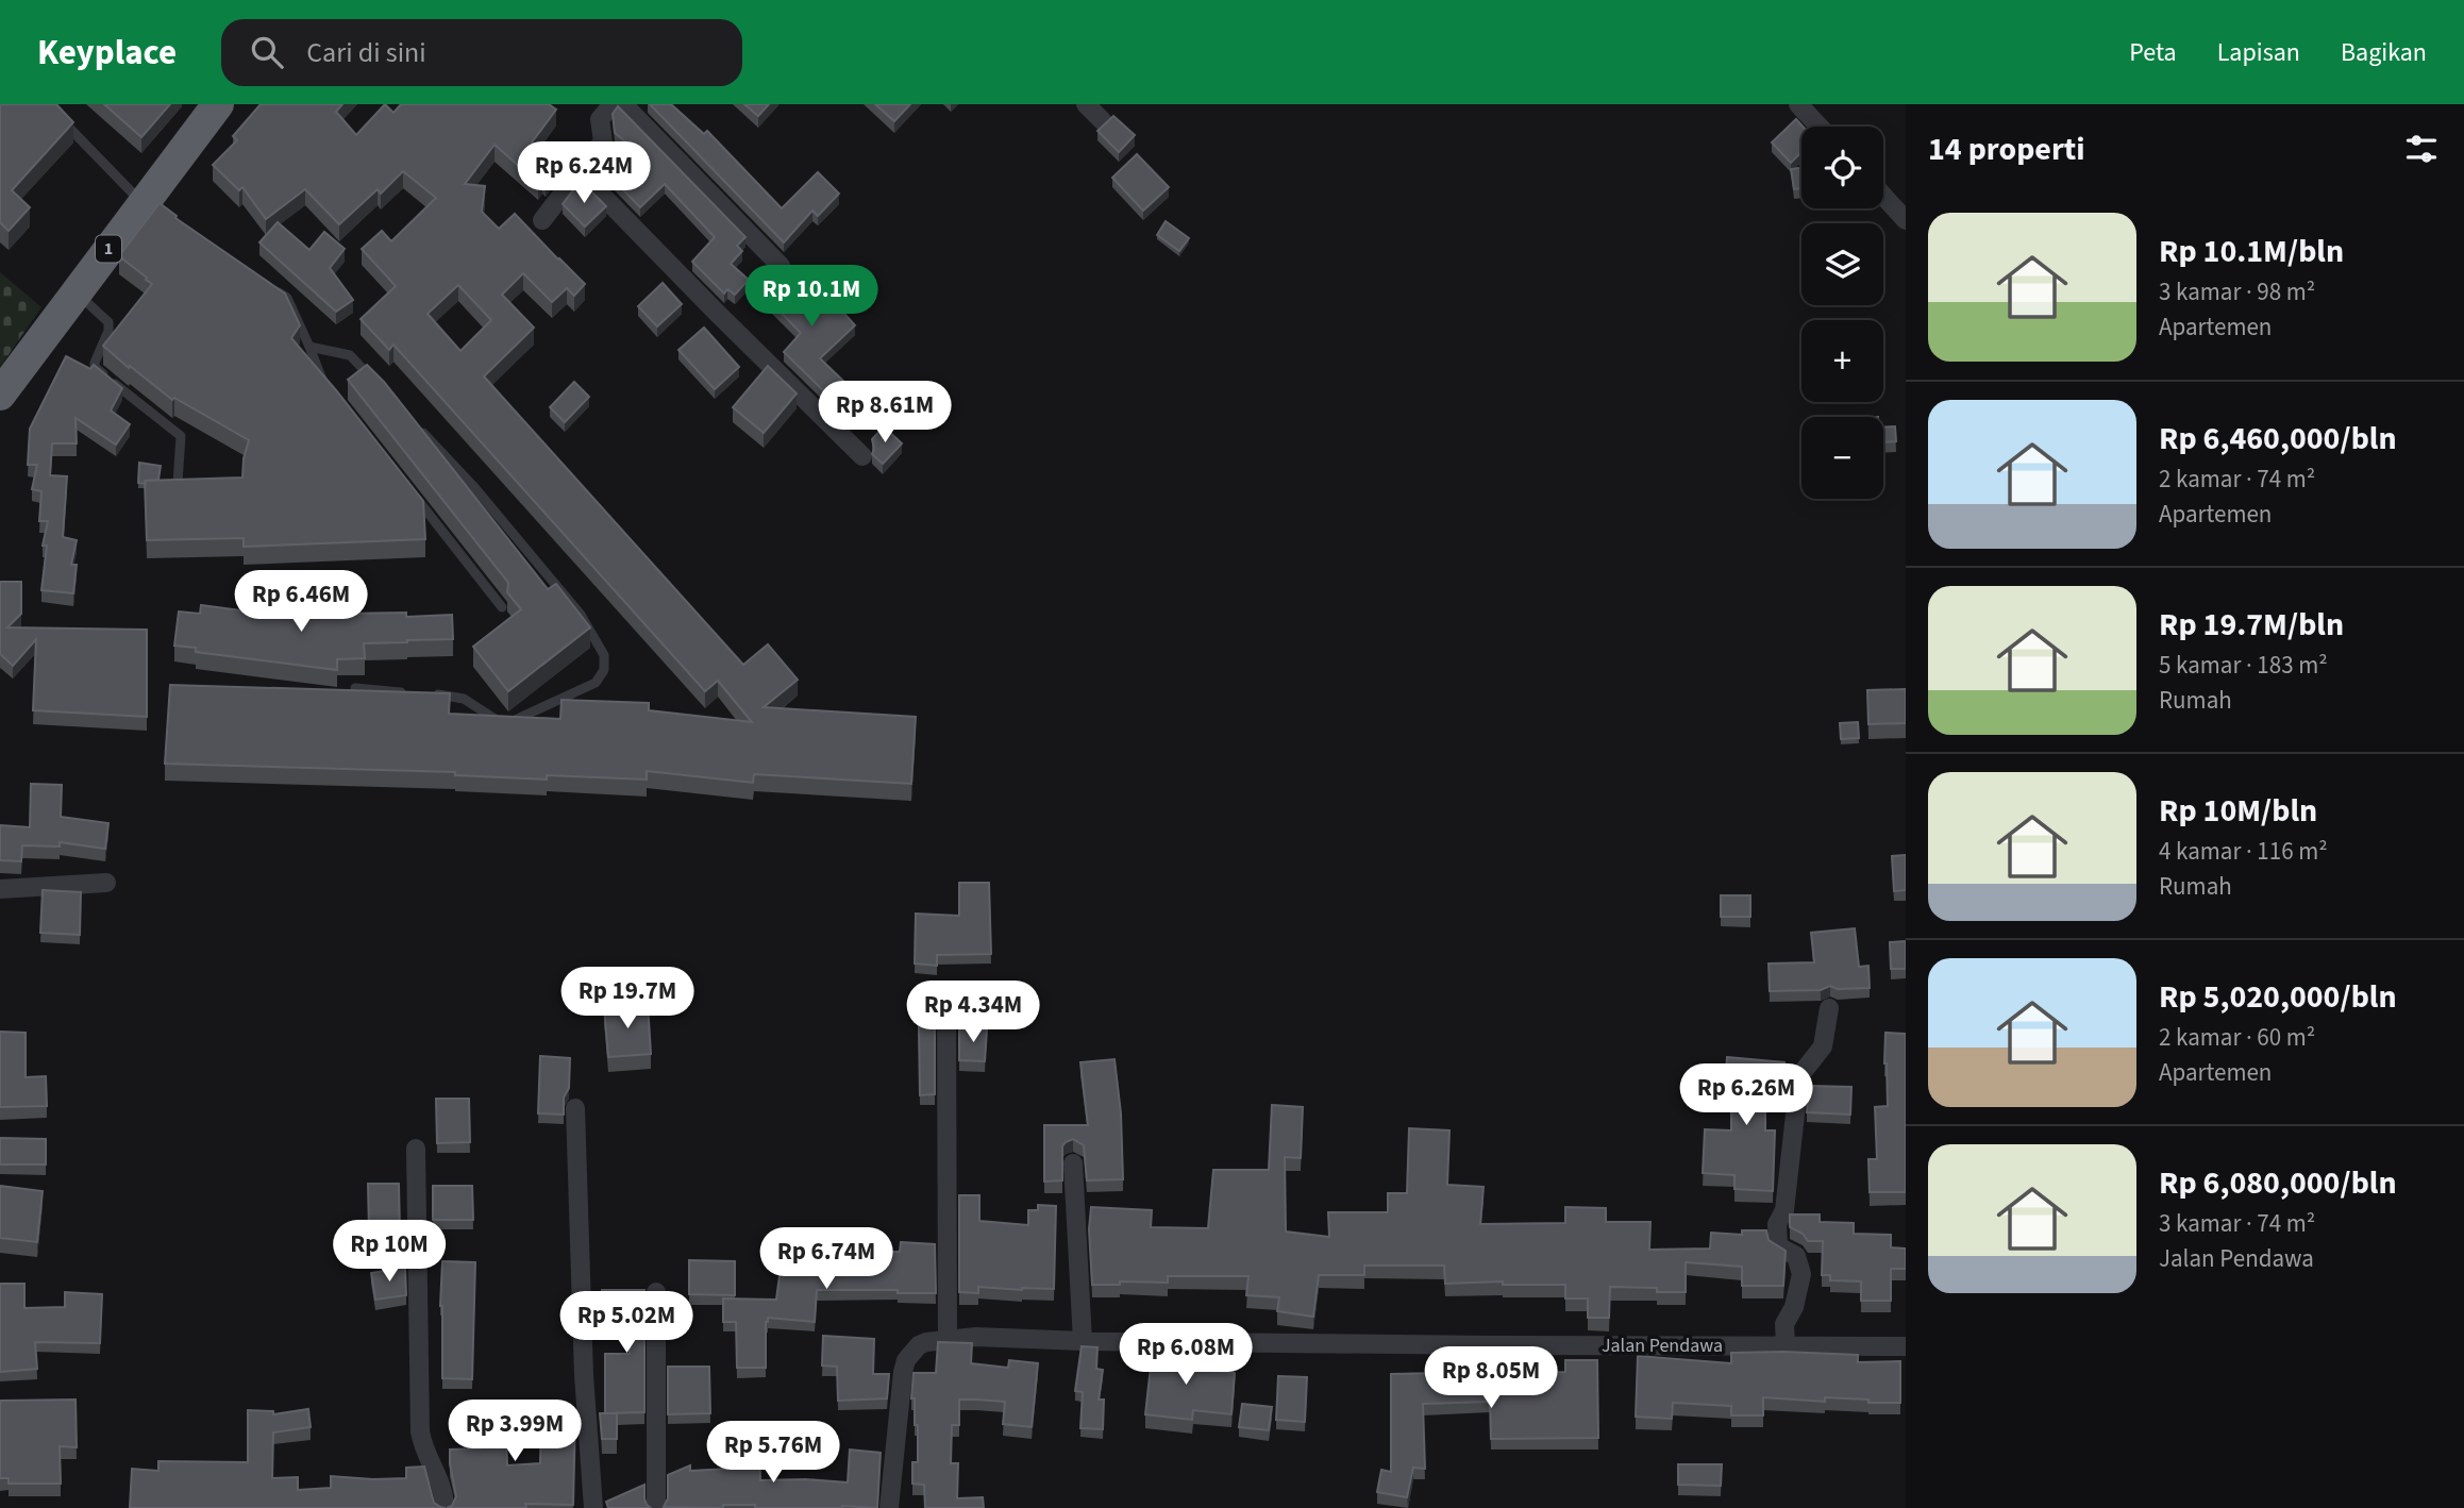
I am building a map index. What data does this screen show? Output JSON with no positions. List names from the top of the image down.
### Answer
{
  "streets": {
    "highway": ["1"],
    "street": ["Jalan Pendawa"]
  },
  "page": {
    "header": "Keyplace",
    "search": "Cari di sini",
    "nav": ["Peta", "Lapisan", "Bagikan"],
    "heading": "14 properti",
    "map_buttons": ["+", "−"],
    "price": [
      "Rp 6.24M",
      "Rp 10.1M",
      "Rp 8.61M",
      "Rp 6.46M",
      "Rp 19.7M",
      "Rp 4.34M",
      "Rp 6.26M",
      "Rp 10M",
      "Rp 6.74M",
      "Rp 5.02M",
      "Rp 6.08M",
      "Rp 8.05M",
      "Rp 3.99M",
      "Rp 5.76M"
    ],
    "list": [
      {
        "name": "Rp 10.1M/bln",
        "note": "3 kamar · 98 m² · Apartemen"
      },
      {
        "name": "Rp 6,460,000/bln",
        "note": "2 kamar · 74 m² · Apartemen"
      },
      {
        "name": "Rp 19.7M/bln",
        "note": "5 kamar · 183 m² · Rumah"
      },
      {
        "name": "Rp 10M/bln",
        "note": "4 kamar · 116 m² · Rumah"
      },
      {
        "name": "Rp 5,020,000/bln",
        "note": "2 kamar · 60 m² · Apartemen"
      },
      {
        "name": "Rp 6,080,000/bln",
        "note": "3 kamar · 74 m² · Jalan Pendawa"
      }
    ]
  }
}
